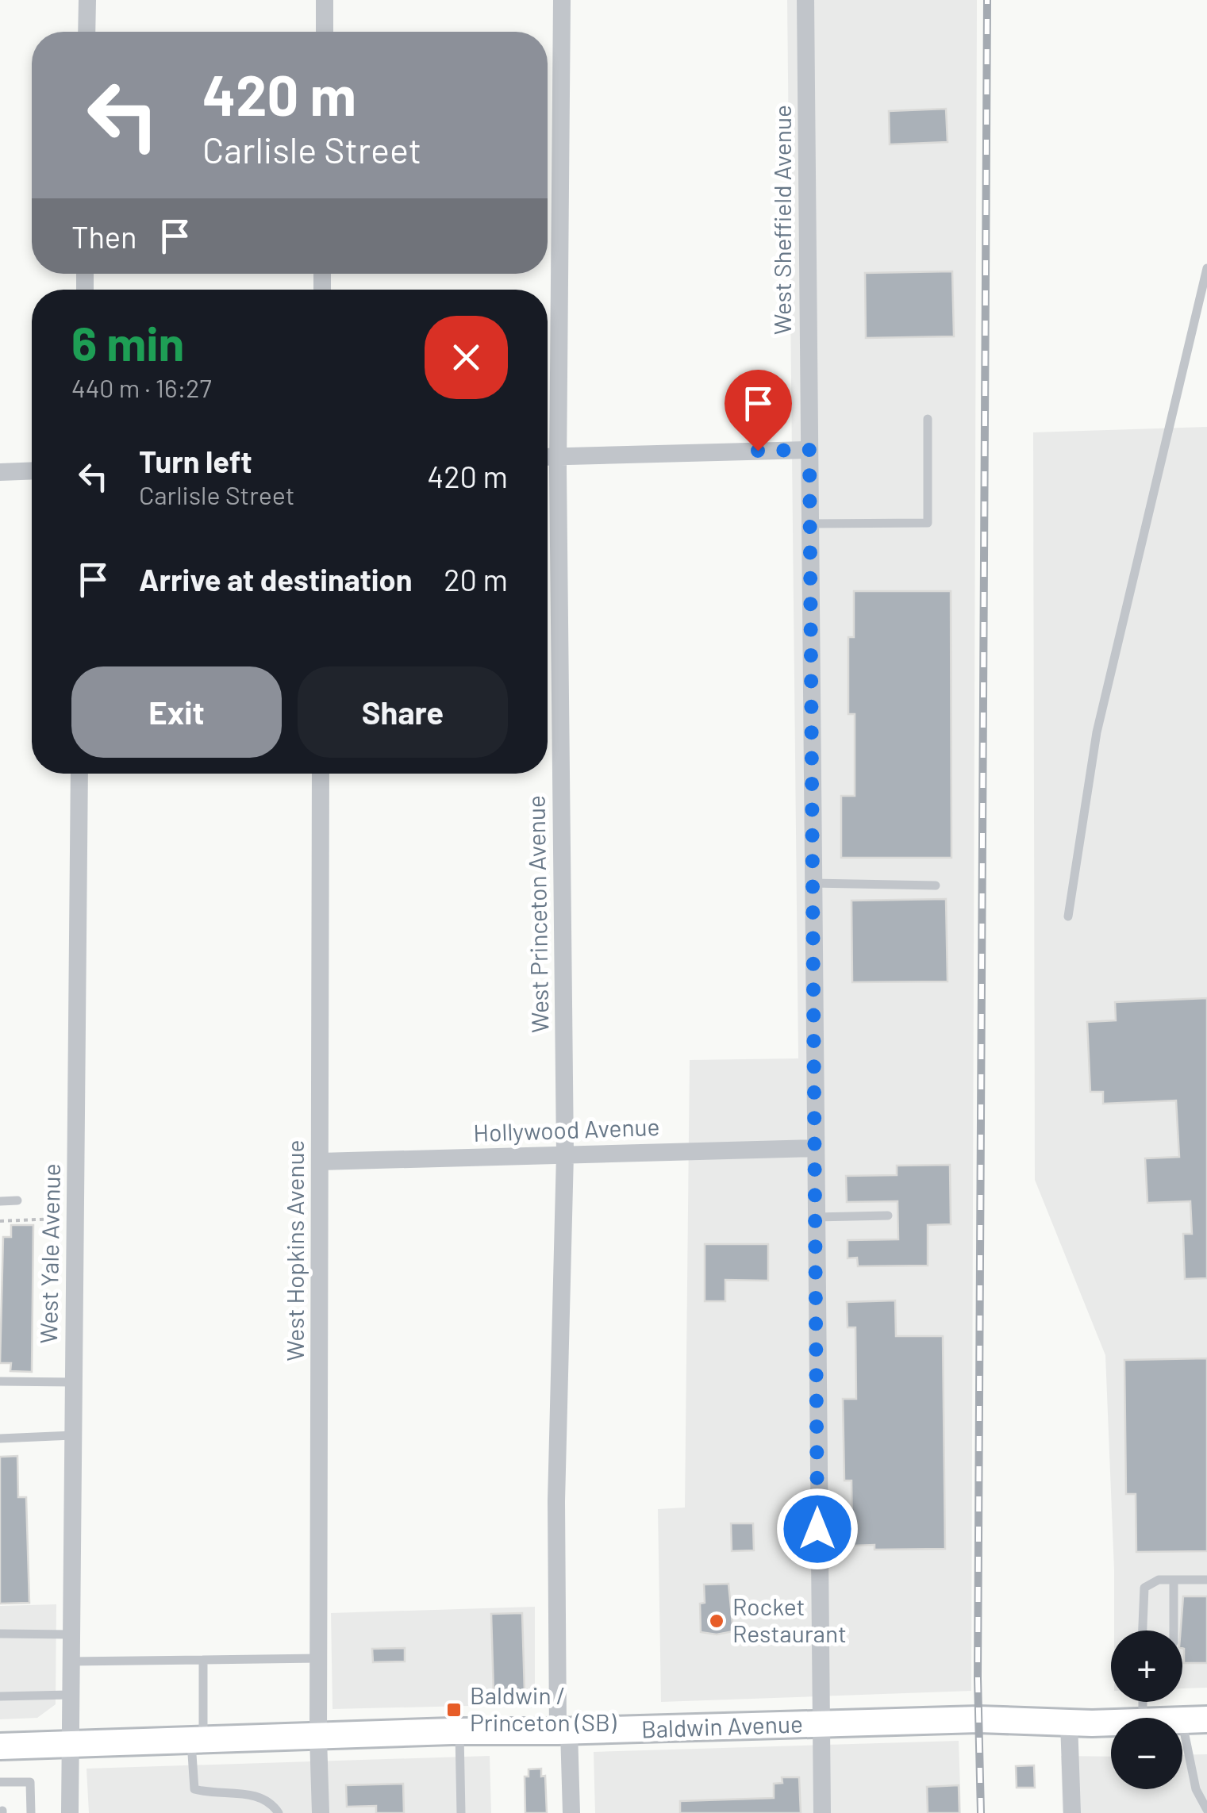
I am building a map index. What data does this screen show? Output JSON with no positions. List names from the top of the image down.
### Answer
{
  "streets": {
    "main road": ["Baldwin Avenue"],
    "street": [
      "West Sheffield Avenue",
      "West Princeton Avenue",
      "Hollywood Avenue",
      "West Hopkins Avenue",
      "West Yale Avenue"
    ]
  },
  "crossings": [
    ["West Sheffield Avenue", "Hollywood Avenue"],
    ["West Sheffield Avenue", "Baldwin Avenue"],
    ["West Princeton Avenue", "Hollywood Avenue"],
    ["West Princeton Avenue", "Baldwin Avenue"],
    ["Hollywood Avenue", "West Hopkins Avenue"],
    ["West Hopkins Avenue", "Baldwin Avenue"],
    ["West Yale Avenue", "Baldwin Avenue"]
  ],
  "places": {
    "other": ["Rocket Restaurant"],
    "transit": ["Baldwin / Princeton (SB)"]
  },
  "page": {
    "turn": ["420 m", "Carlisle Street"],
    "then": "Then",
    "heading": ["6 min", "440 m · 16:27"],
    "list": [
      {
        "name": "Turn left",
        "note": "Carlisle Street",
        "value": "420 m"
      },
      {
        "name": "Arrive at destination",
        "value": "20 m"
      }
    ],
    "buttons": ["Exit", "Share"],
    "map_buttons": ["+", "−"]
  }
}
